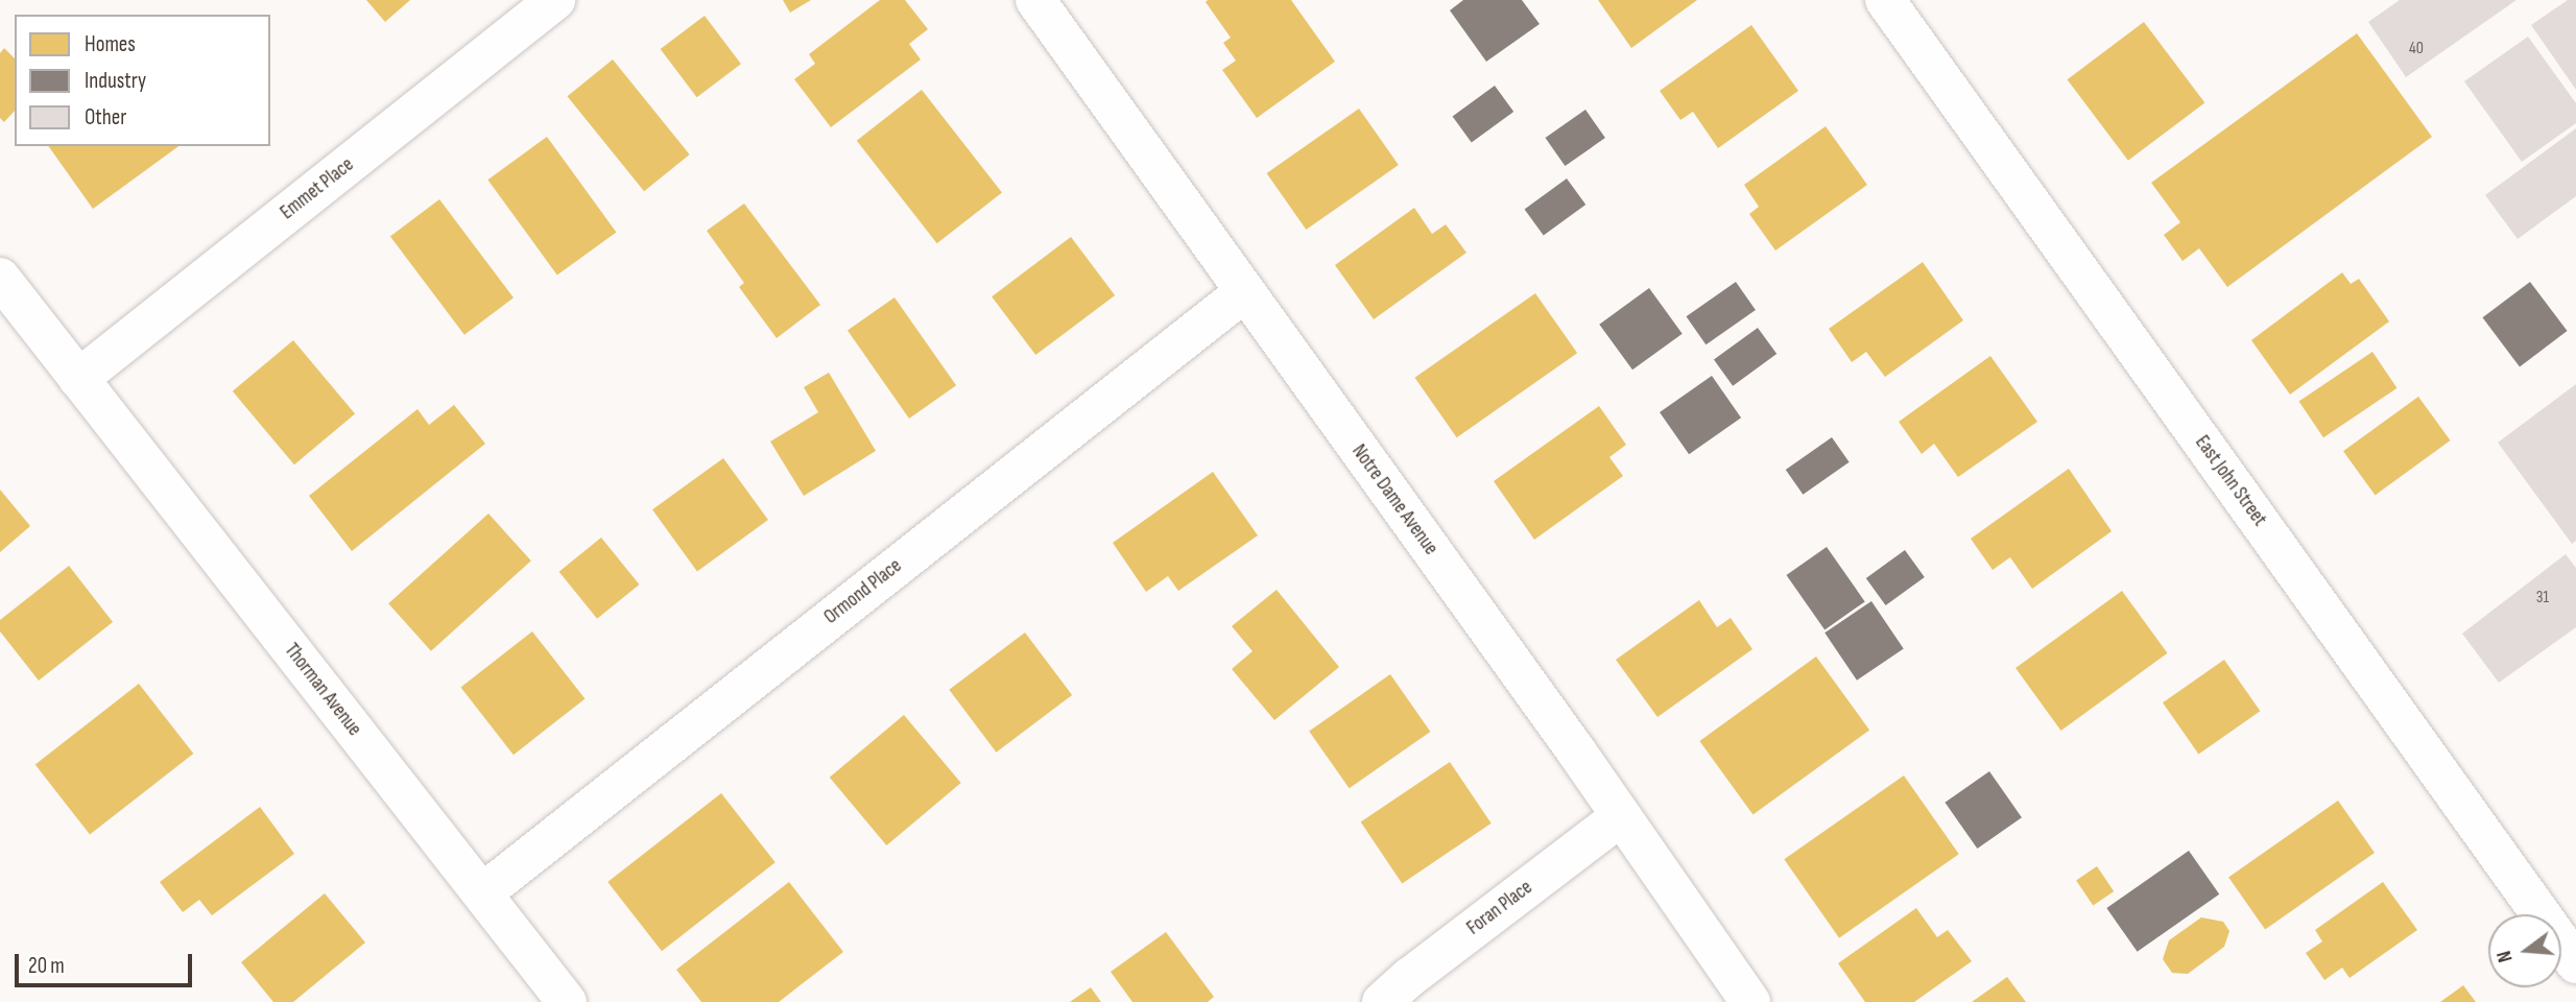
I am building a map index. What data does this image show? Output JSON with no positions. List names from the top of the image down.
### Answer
{
  "streets": {
    "street": [
      "Emmet Place",
      "East John Street",
      "Notre Dame Avenue",
      "Ormond Place",
      "Thorman Avenue",
      "Foran Place"
    ]
  },
  "crossings": [
    ["Emmet Place", "Thorman Avenue"],
    ["Notre Dame Avenue", "Ormond Place"],
    ["Notre Dame Avenue", "Foran Place"],
    ["Ormond Place", "Thorman Avenue"]
  ],
  "house_numbers": ["40", "31"],
  "legend": ["Homes", "Industry", "Other"],
  "scale_bar": "20 m",
  "north": "left"
}
